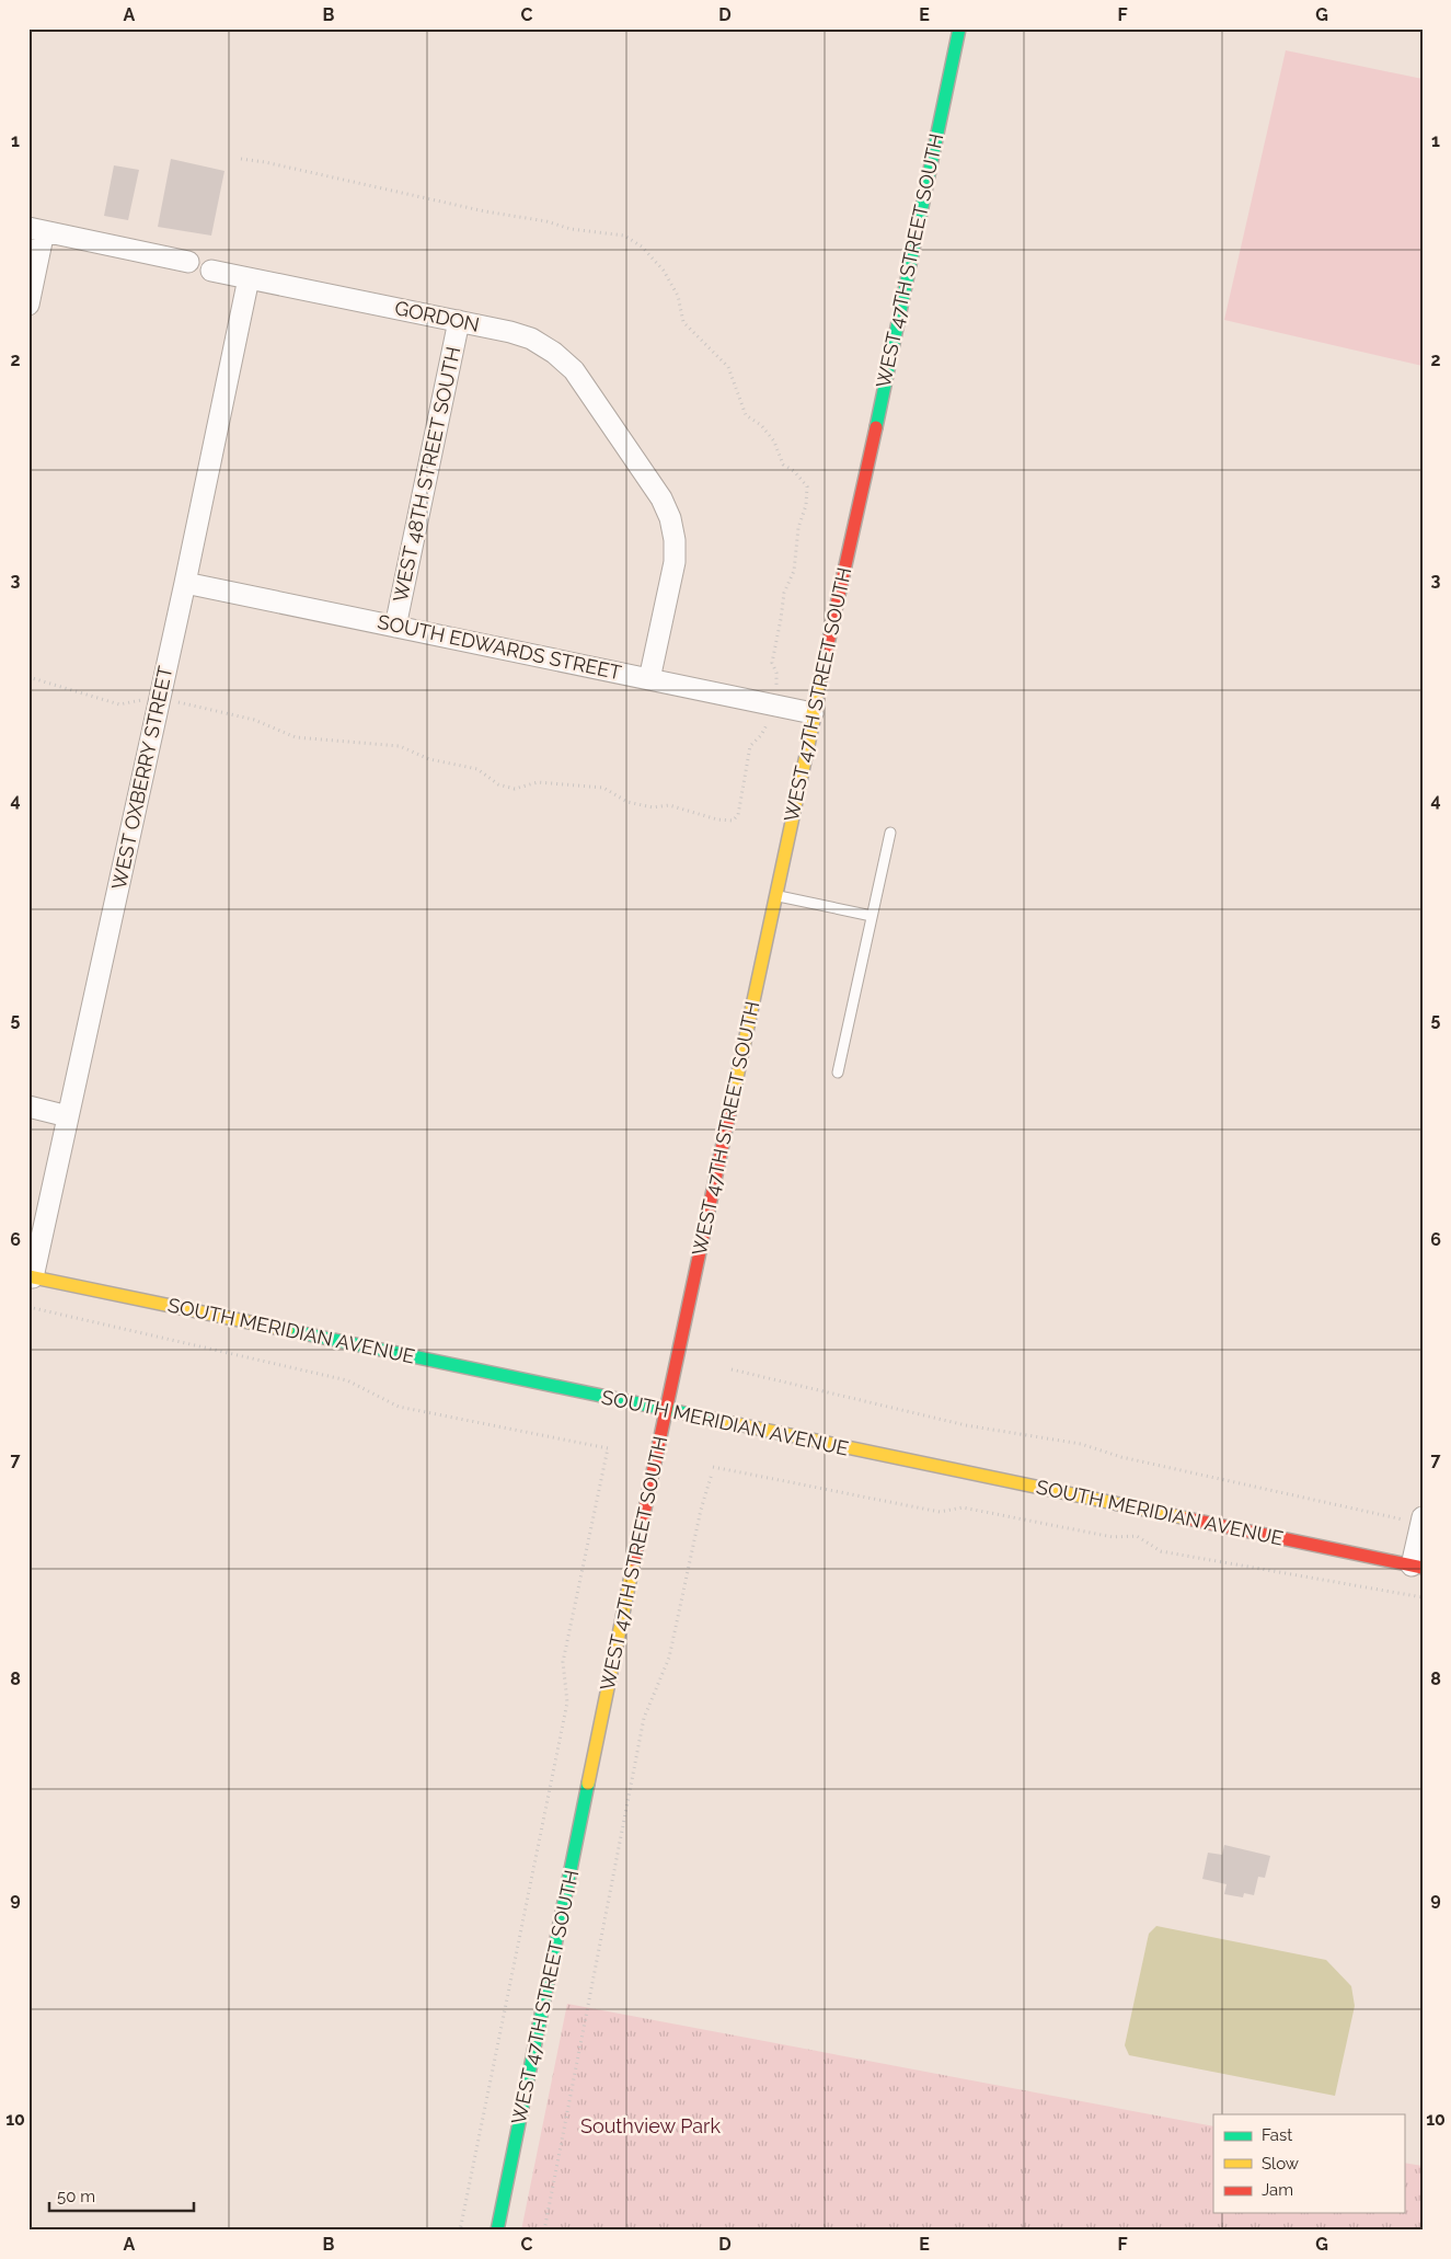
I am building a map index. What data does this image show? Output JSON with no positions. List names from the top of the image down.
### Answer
{
  "streets": {
    "street": [
      "WEST 47TH STREET SOUTH",
      "GORDON",
      "WEST 48TH STREET SOUTH",
      "SOUTH EDWARDS STREET",
      "WEST OXBERRY STREET",
      "SOUTH MERIDIAN AVENUE"
    ]
  },
  "crossings": [
    ["WEST 47TH STREET SOUTH", "SOUTH EDWARDS STREET"],
    ["WEST 47TH STREET SOUTH", "SOUTH MERIDIAN AVENUE"],
    ["GORDON", "WEST 48TH STREET SOUTH"],
    ["GORDON", "SOUTH EDWARDS STREET"],
    ["GORDON", "WEST OXBERRY STREET"],
    ["WEST 48TH STREET SOUTH", "SOUTH EDWARDS STREET"],
    ["SOUTH EDWARDS STREET", "WEST OXBERRY STREET"],
    ["WEST OXBERRY STREET", "SOUTH MERIDIAN AVENUE"]
  ],
  "parks": ["Southview Park"],
  "legend": ["Fast", "Slow", "Jam"],
  "scale_bar": "50 m",
  "grid": {
    "columns": [
      "A",
      "B",
      "C",
      "D",
      "E",
      "F",
      "G"
    ],
    "rows": [
      "1",
      "2",
      "3",
      "4",
      "5",
      "6",
      "7",
      "8",
      "9",
      "10"
    ]
  }
}
